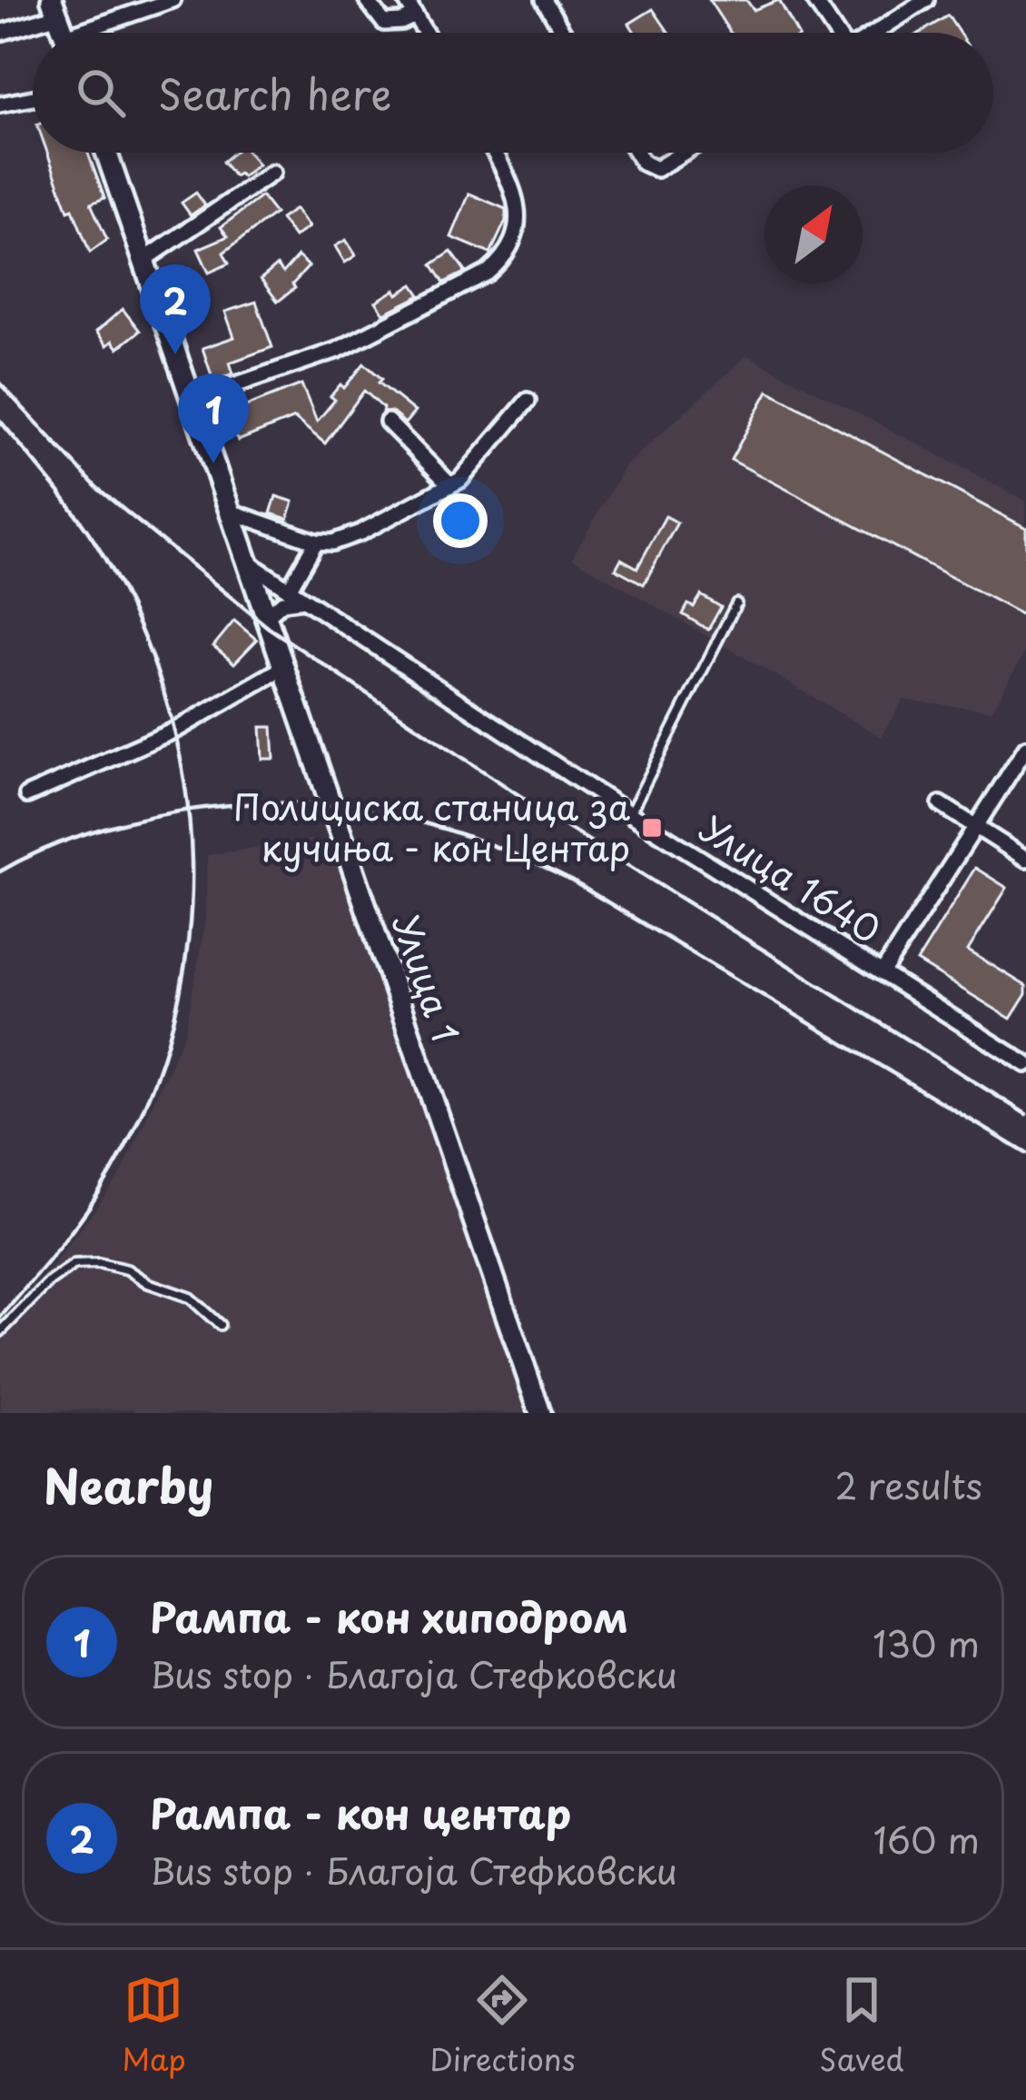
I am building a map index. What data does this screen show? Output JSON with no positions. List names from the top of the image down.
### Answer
{
  "streets": {
    "main road": ["Улица 1"],
    "street": ["Улица 1640"]
  },
  "crossings": [
    ["Улица 1640", "Улица 1"]
  ],
  "places": {
    "transit": ["Полициска станица за кучиња - кон Центар"]
  },
  "north": "top right",
  "page": {
    "search": "Search here",
    "pins": ["2", "1"],
    "heading": ["Nearby", "2 results"],
    "list": [
      {
        "mark": "1",
        "name": "Рампа - кон хиподром",
        "note": "Bus stop · Благоја Стефковски",
        "value": "130 m"
      },
      {
        "mark": "2",
        "name": "Рампа - кон центар",
        "note": "Bus stop · Благоја Стефковски",
        "value": "160 m"
      }
    ],
    "nav": ["Map", "Directions", "Saved"]
  }
}
